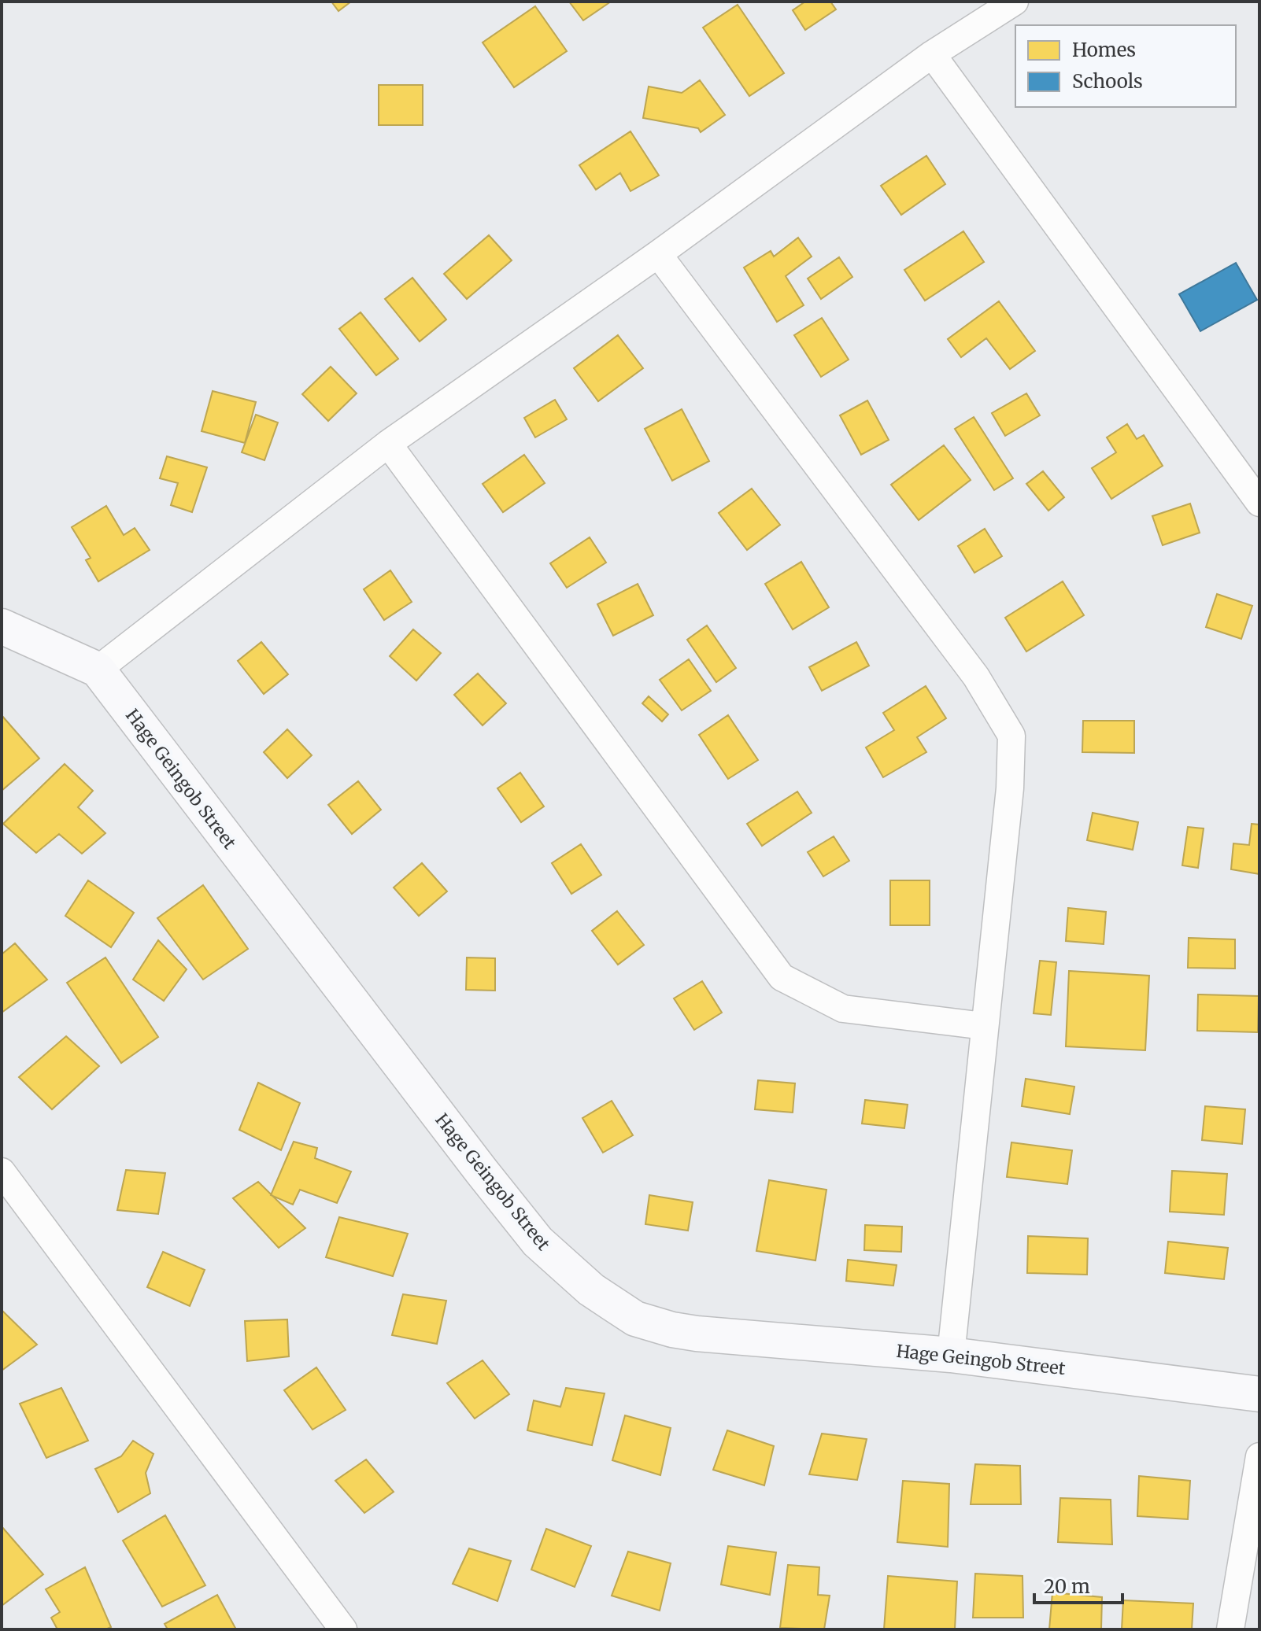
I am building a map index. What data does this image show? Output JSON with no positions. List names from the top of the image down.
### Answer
{
  "streets": {
    "street": ["Hage Geingob Street"]
  },
  "legend": ["Homes", "Schools"],
  "scale_bar": "20 m"
}
